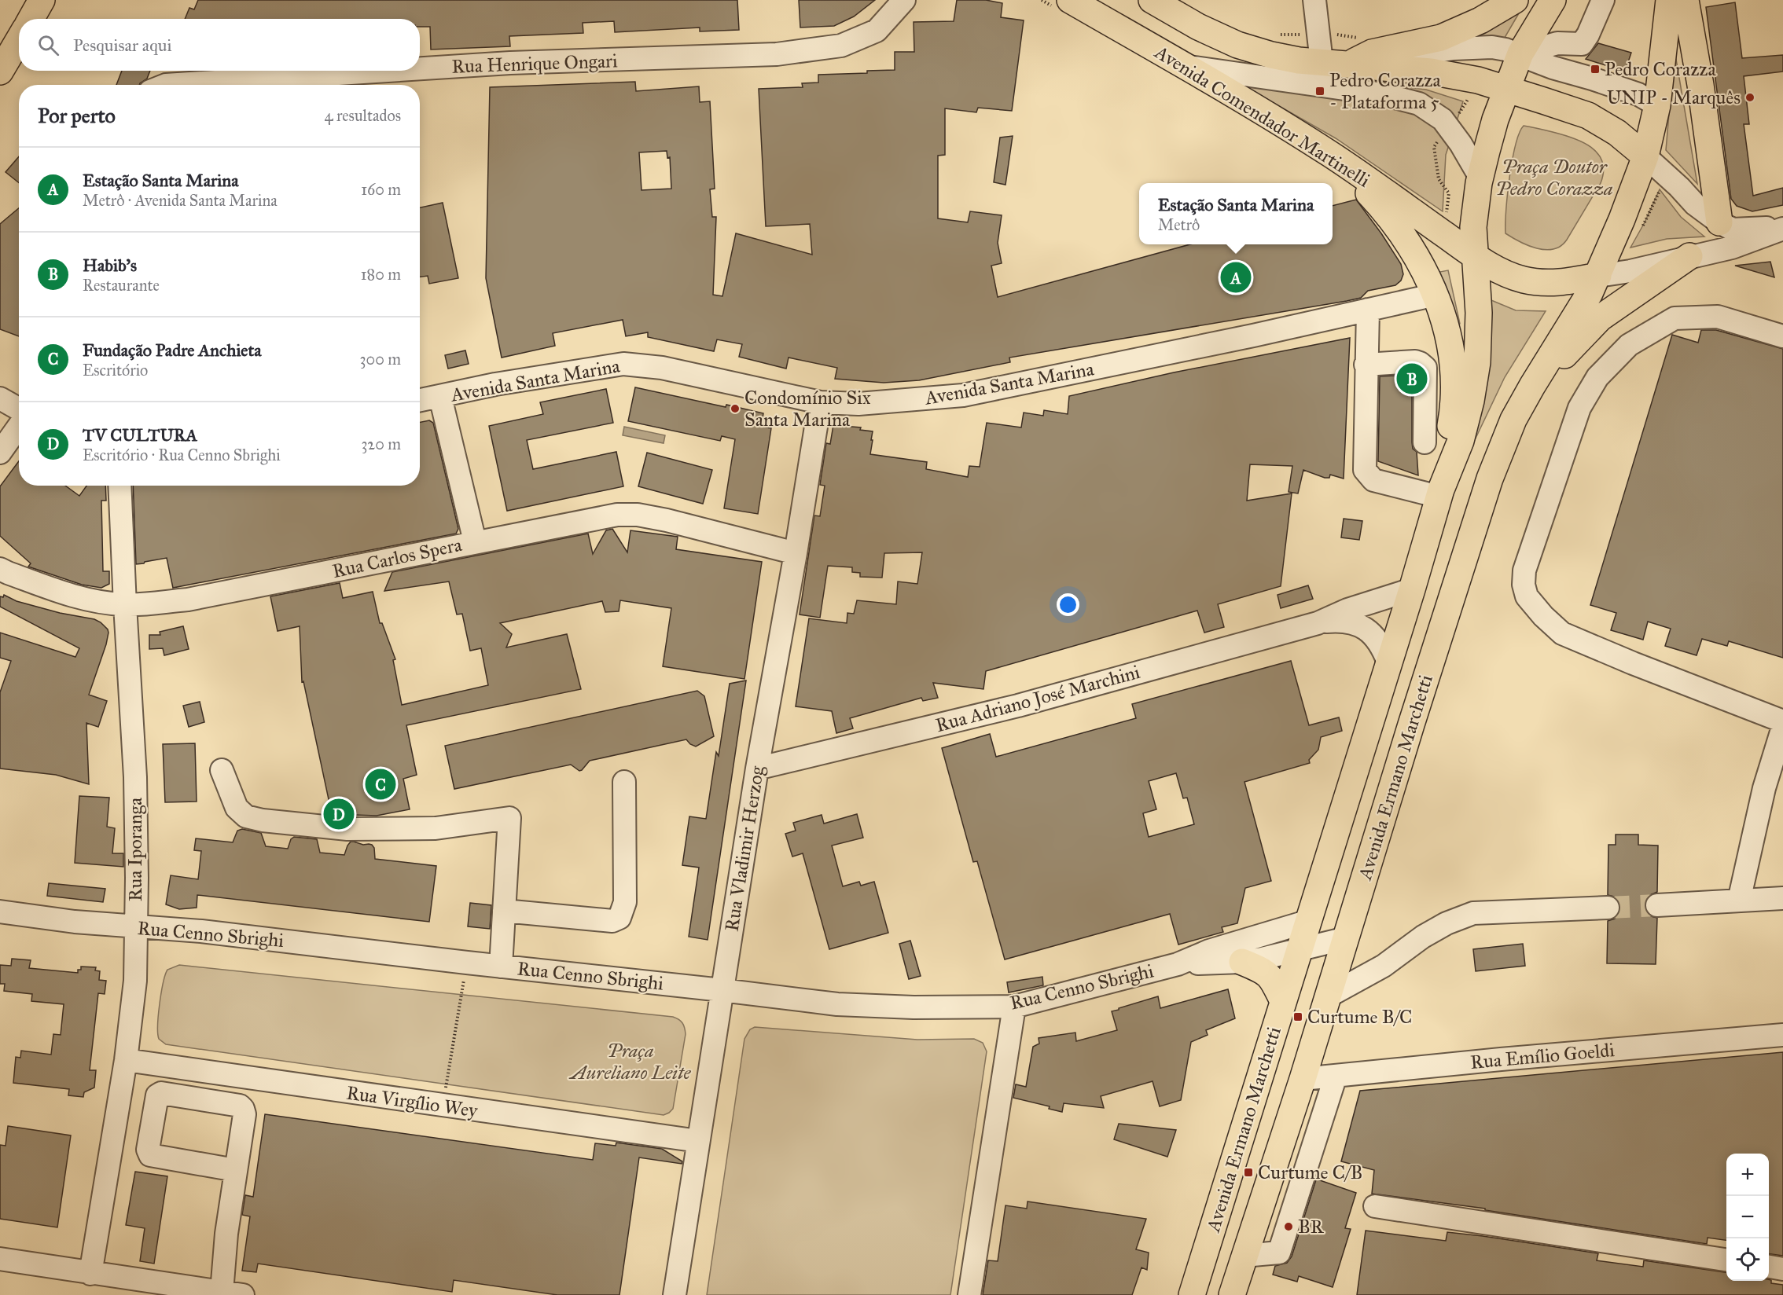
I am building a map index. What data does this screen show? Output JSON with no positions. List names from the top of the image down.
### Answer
{
  "streets": {
    "main road": ["Avenida Comendador Martinelli", "Avenida Ermano Marchetti"],
    "street": [
      "Rua Henrique Ongari",
      "Avenida Santa Marina",
      "Rua Carlos Spera",
      "Rua Adriano José Marchini",
      "Rua Vladimir Herzog",
      "Rua Iporanga",
      "Rua Cenno Sbrighi",
      "Rua Emílio Goeldi",
      "Rua Virgílio Wey"
    ]
  },
  "crossings": [
    ["Avenida Comendador Martinelli", "Avenida Ermano Marchetti"],
    ["Avenida Santa Marina", "Rua Vladimir Herzog"],
    ["Rua Carlos Spera", "Rua Vladimir Herzog"],
    ["Rua Carlos Spera", "Rua Iporanga"],
    ["Rua Adriano José Marchini", "Avenida Ermano Marchetti"],
    ["Rua Adriano José Marchini", "Rua Vladimir Herzog"],
    ["Avenida Ermano Marchetti", "Rua Cenno Sbrighi"],
    ["Avenida Ermano Marchetti", "Rua Emílio Goeldi"],
    ["Rua Vladimir Herzog", "Rua Cenno Sbrighi"],
    ["Rua Vladimir Herzog", "Rua Virgílio Wey"],
    ["Rua Iporanga", "Rua Cenno Sbrighi"],
    ["Rua Iporanga", "Rua Virgílio Wey"]
  ],
  "parks": ["Praça Doutor Pedro Corazza", "Praça Aureliano Leite"],
  "places": {
    "transit": [
      "Pedro Corazza",
      "Pedro Corazza - Plataforma 5",
      "Curtume B/C",
      "Curtume C/B"
    ],
    "other": ["UNIP - Marquês", "Condomínio Six Santa Marina", "BR"]
  },
  "page": {
    "search": "Pesquisar aqui",
    "heading": ["Por perto", "4 resultados"],
    "list": [
      {
        "mark": "A",
        "name": "Estação Santa Marina",
        "note": "Metrô · Avenida Santa Marina",
        "value": "160 m"
      },
      {
        "mark": "B",
        "name": "Habib's",
        "note": "Restaurante",
        "value": "180 m"
      },
      {
        "mark": "C",
        "name": "Fundação Padre Anchieta",
        "note": "Escritório",
        "value": "300 m"
      },
      {
        "mark": "D",
        "name": "TV CULTURA",
        "note": "Escritório · Rua Cenno Sbrighi",
        "value": "320 m"
      }
    ],
    "popup": ["Estação Santa Marina", "Metrô"],
    "pins": [
      "A",
      "B",
      "C",
      "D"
    ],
    "map_buttons": ["+", "−"]
  }
}
